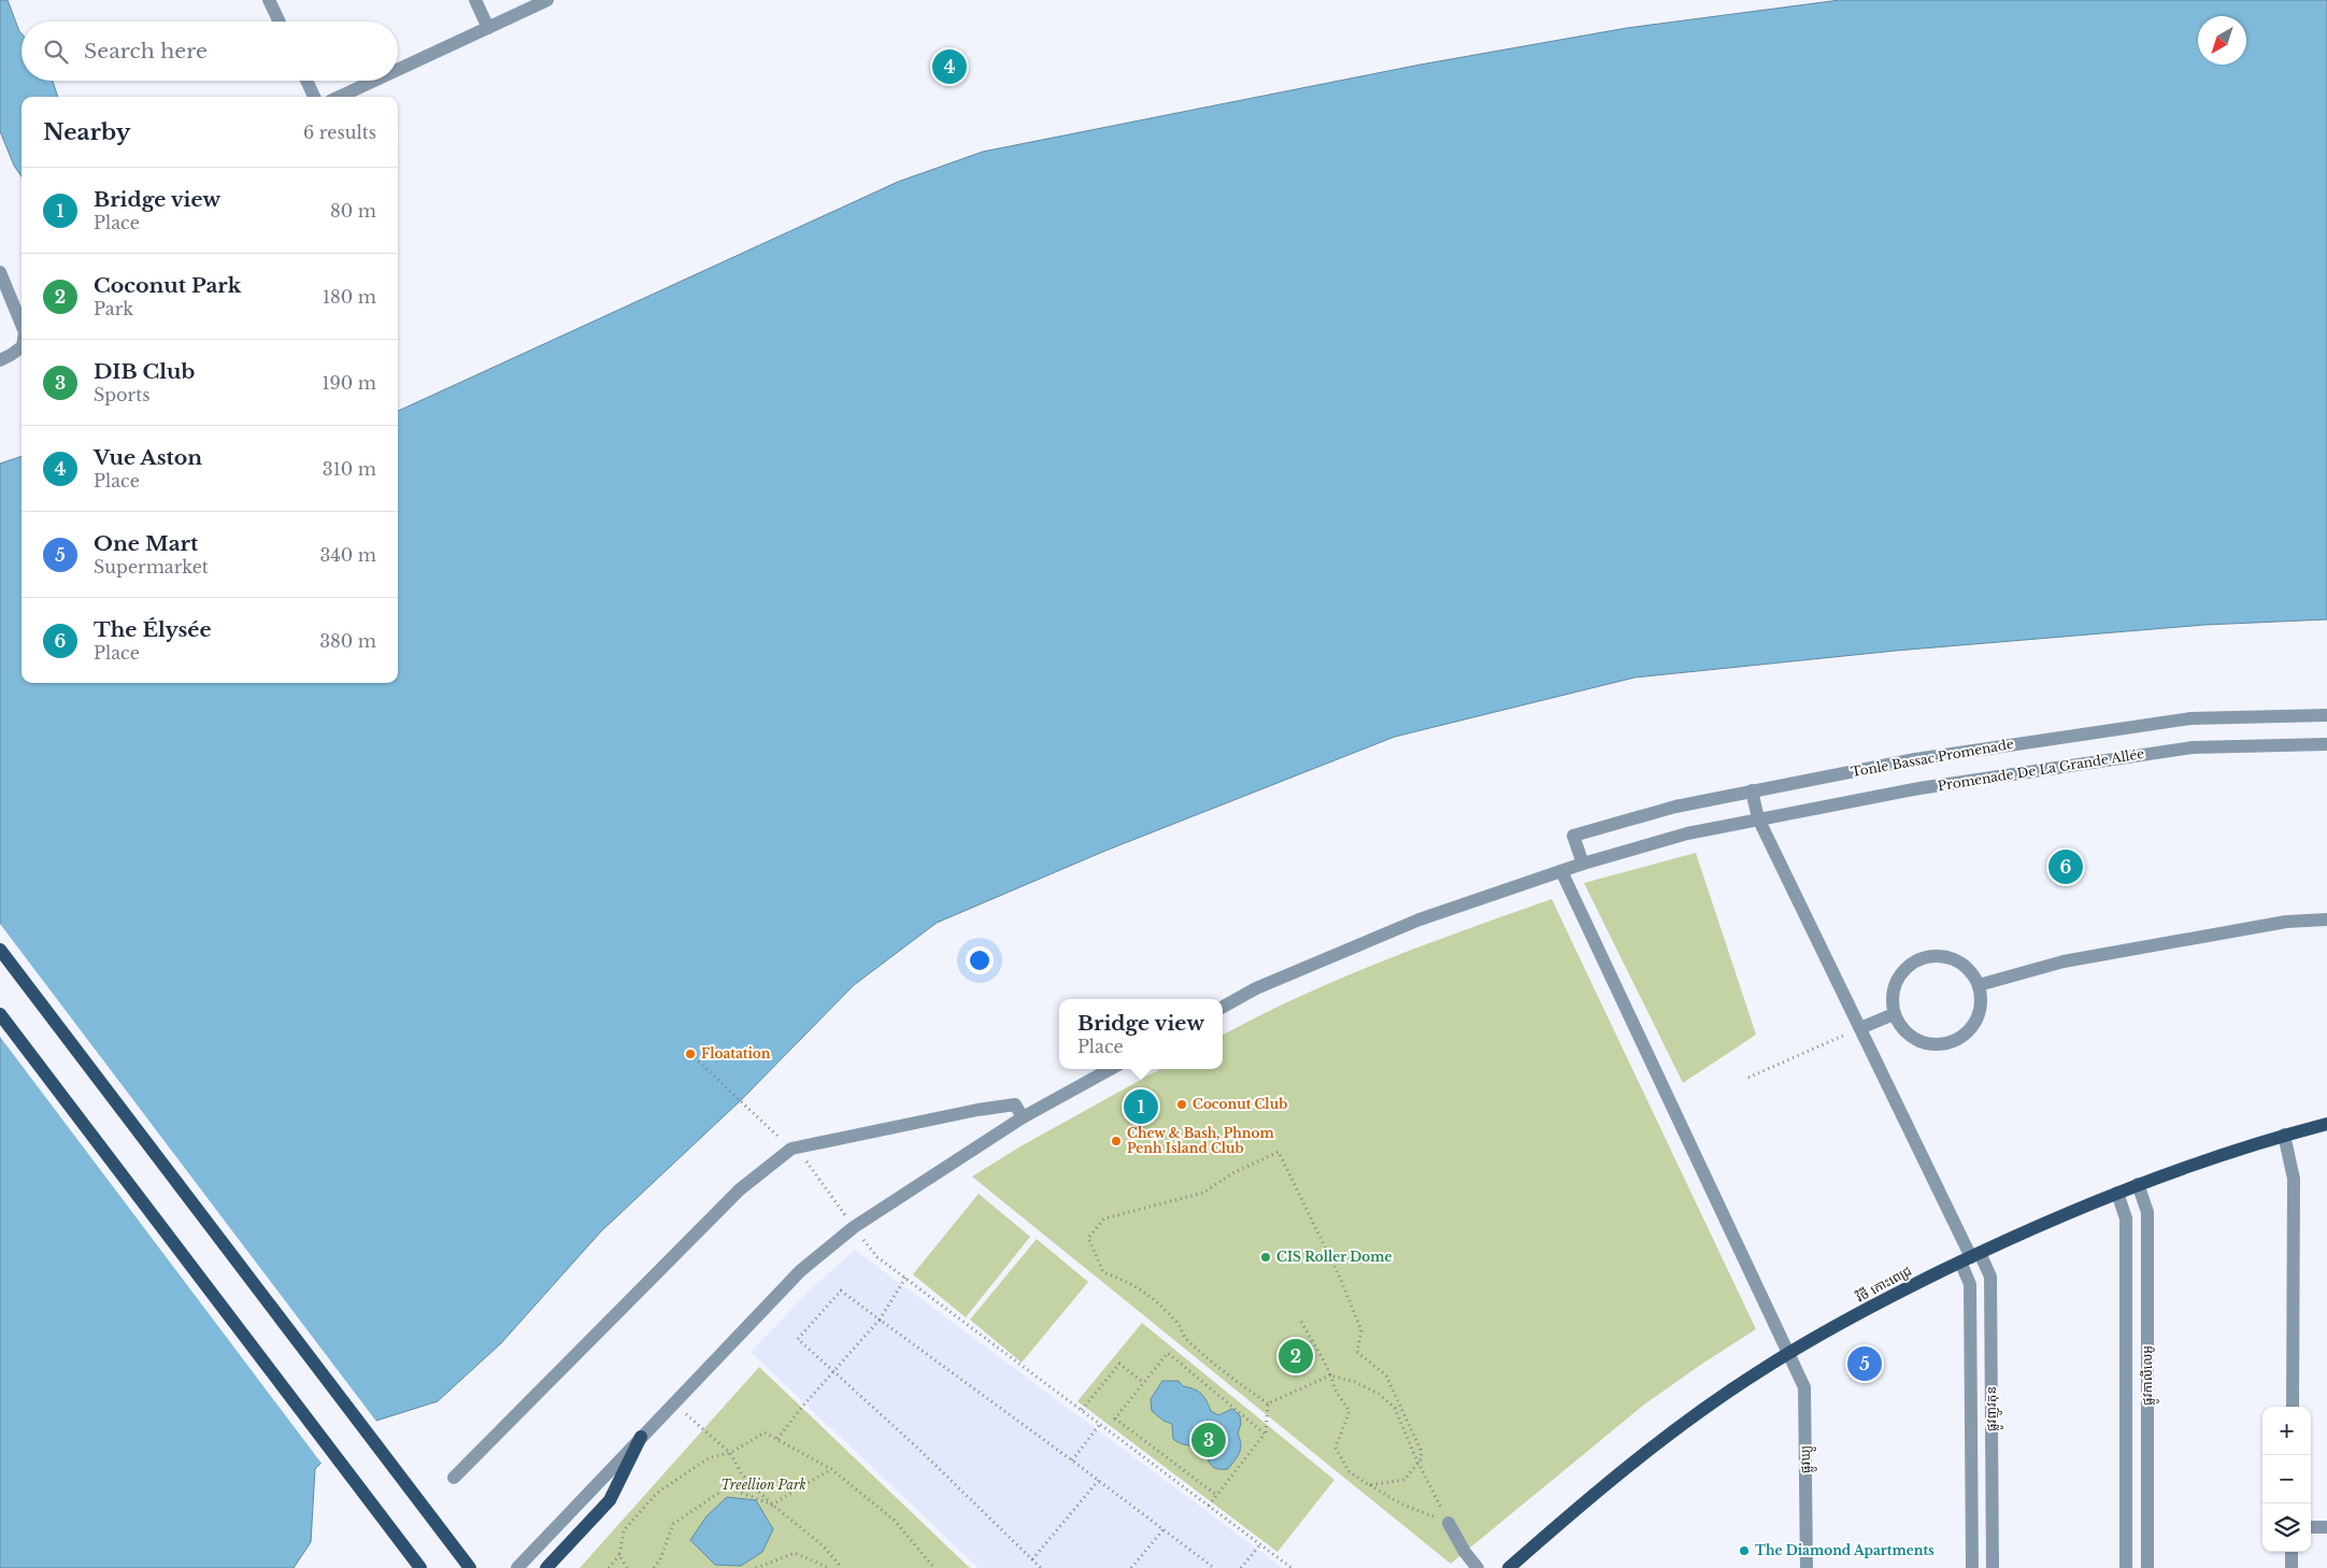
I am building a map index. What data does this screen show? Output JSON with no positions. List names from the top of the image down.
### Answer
{
  "streets": {
    "main road": ["វិថី កោះពេជ្រ"],
    "street": [
      "Tonle Bassac Promenade",
      "Promenade De La Grande Allée",
      "ផ្លូវកាលីលេអូ",
      "ផ្លូវញូវតុន",
      "ផ្លូវឃ្យូ"
    ]
  },
  "crossings": [
    ["Tonle Bassac Promenade", "Promenade De La Grande Allée"],
    ["Promenade De La Grande Allée", "ផ្លូវឃ្យូ"],
    ["វិថី កោះពេជ្រ", "ផ្លូវកាលីលេអូ"],
    ["វិថី កោះពេជ្រ", "ផ្លូវញូវតុន"],
    ["វិថី កោះពេជ្រ", "ផ្លូវឃ្យូ"]
  ],
  "parks": ["Treellion Park"],
  "places": [
    "Floatation",
    "Coconut Club",
    "Chew & Bash, Phnom Penh Island Club",
    "CIS Roller Dome",
    "The Diamond Apartments"
  ],
  "north": "bottom left",
  "page": {
    "search": "Search here",
    "pins": [
      "4",
      "6",
      "1",
      "2",
      "5",
      "3"
    ],
    "heading": ["Nearby", "6 results"],
    "list": [
      {
        "mark": "1",
        "name": "Bridge view",
        "note": "Place",
        "value": "80 m"
      },
      {
        "mark": "2",
        "name": "Coconut Park",
        "note": "Park",
        "value": "180 m"
      },
      {
        "mark": "3",
        "name": "DIB Club",
        "note": "Sports",
        "value": "190 m"
      },
      {
        "mark": "4",
        "name": "Vue Aston",
        "note": "Place",
        "value": "310 m"
      },
      {
        "mark": "5",
        "name": "One Mart",
        "note": "Supermarket",
        "value": "340 m"
      },
      {
        "mark": "6",
        "name": "The Élysée",
        "note": "Place",
        "value": "380 m"
      }
    ],
    "popup": ["Bridge view", "Place"],
    "map_buttons": ["+", "−"]
  }
}
